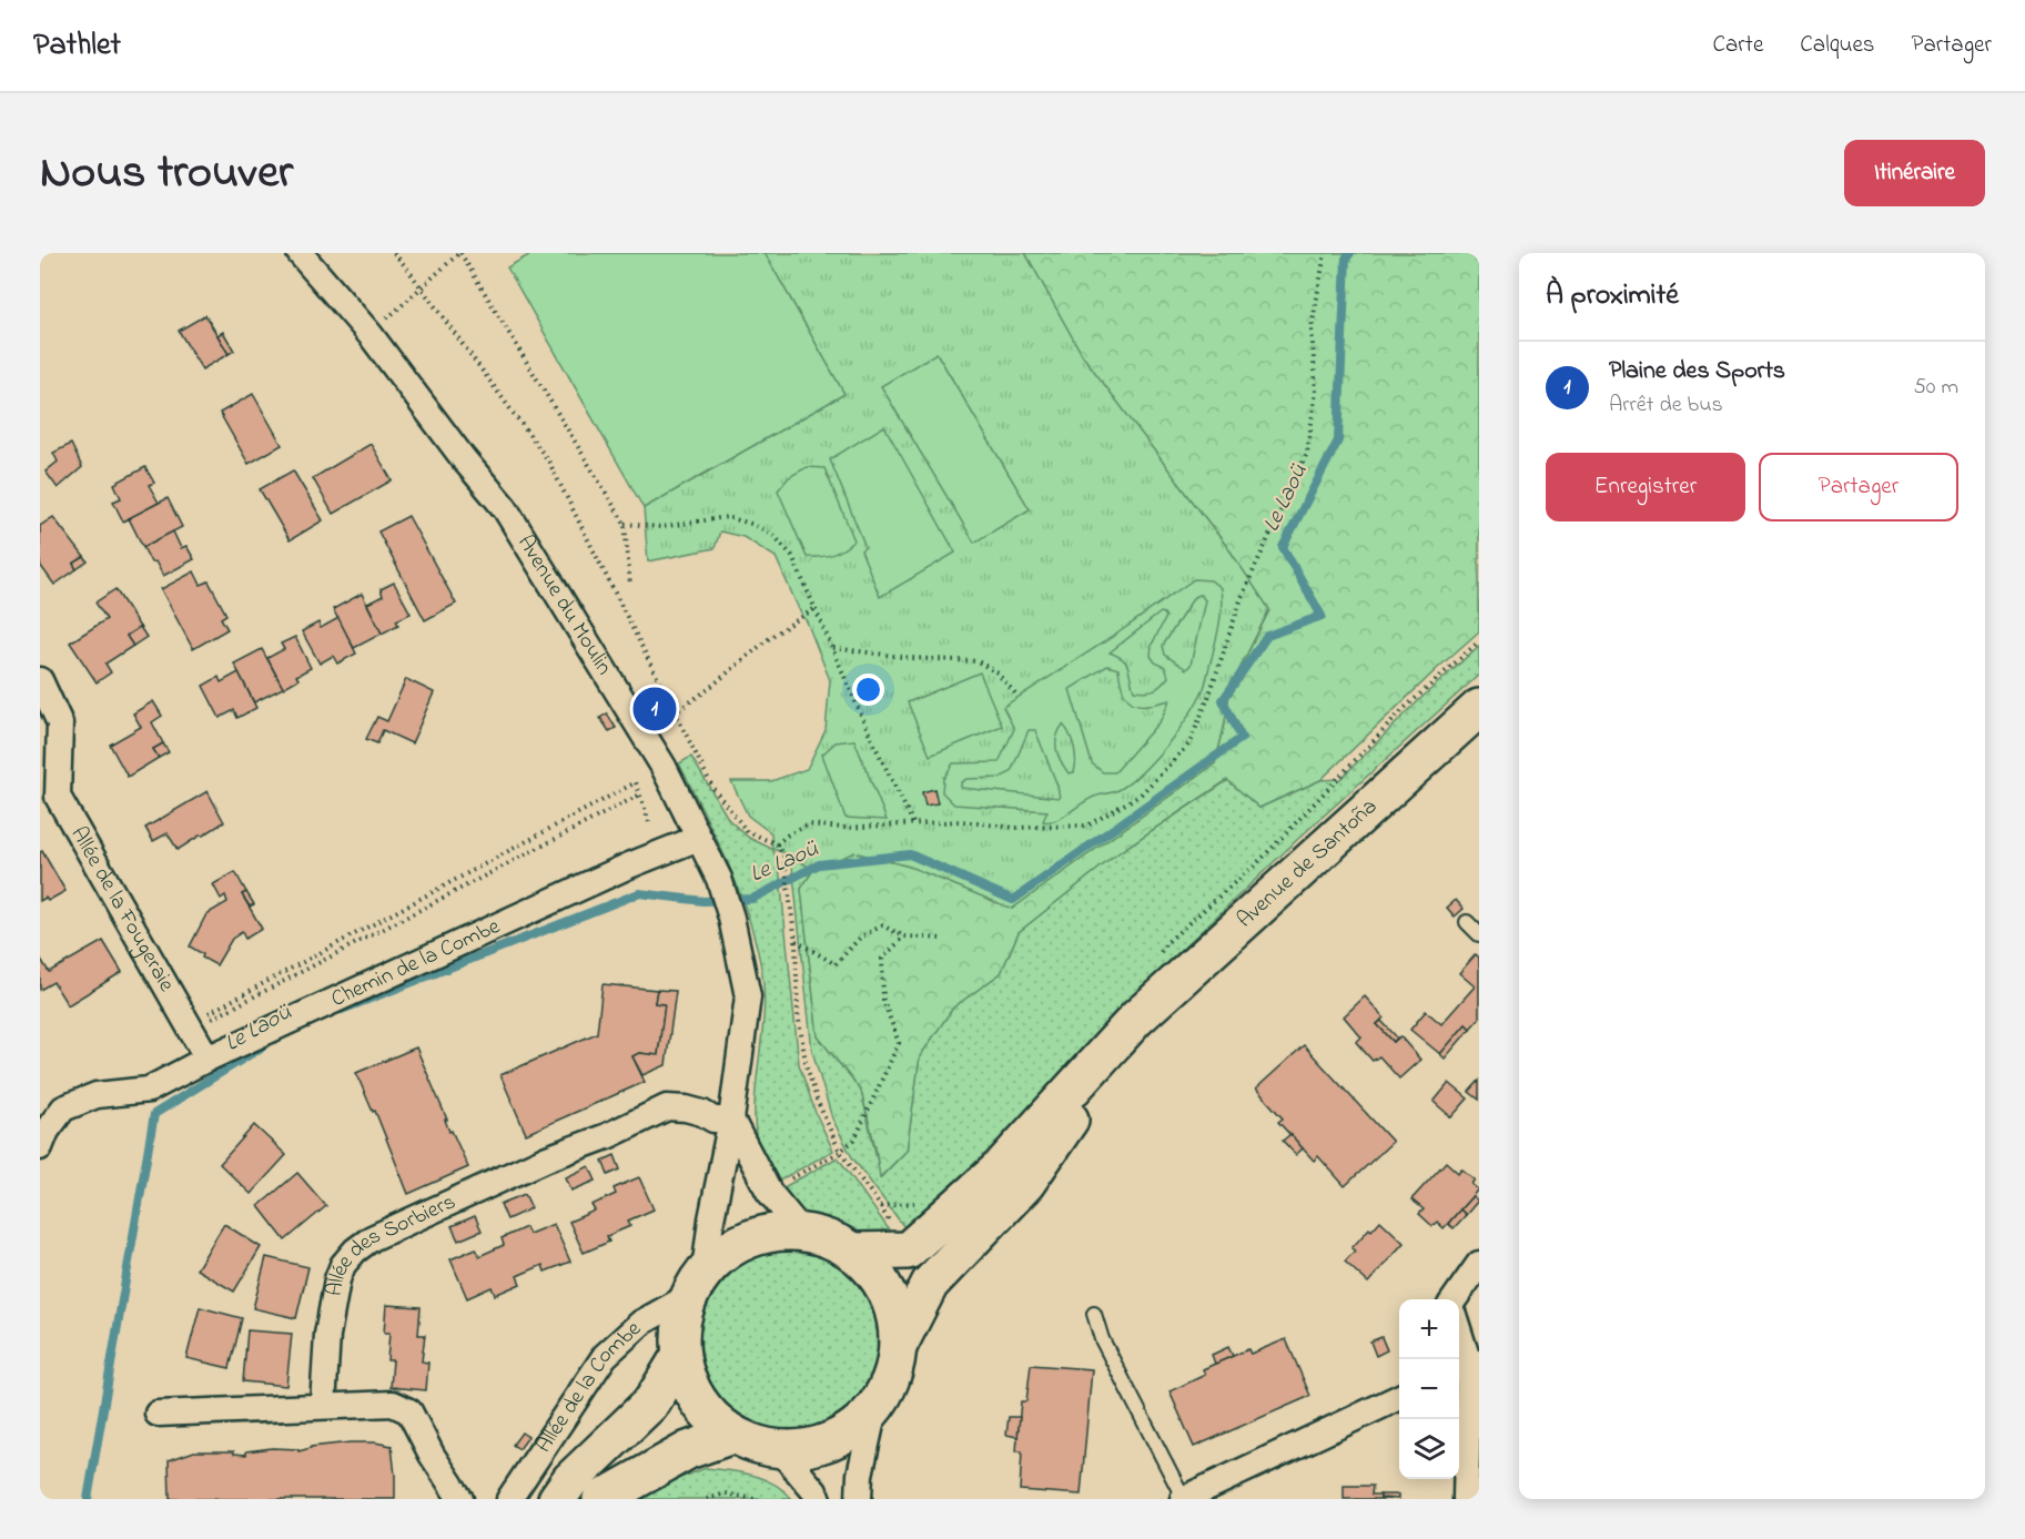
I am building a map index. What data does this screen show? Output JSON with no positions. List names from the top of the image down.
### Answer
{
  "streets": {
    "main road": ["Avenue de Santoña"],
    "street": [
      "Avenue du Moulin",
      "Allée de la Fougeraie",
      "Chemin de la Combe",
      "Allée des Sorbiers",
      "Allée de la Combe"
    ]
  },
  "crossings": [
    ["Avenue du Moulin", "Avenue de Santoña"],
    ["Avenue du Moulin", "Chemin de la Combe"],
    ["Avenue du Moulin", "Allée des Sorbiers"],
    ["Avenue du Moulin", "Allée de la Combe"],
    ["Avenue de Santoña", "Allée de la Combe"],
    ["Allée de la Fougeraie", "Chemin de la Combe"]
  ],
  "water": ["Le Laoü"],
  "page": {
    "header": "Pathlet",
    "nav": ["Carte", "Calques", "Partager"],
    "title": "Nous trouver",
    "buttons": [
      "Itinéraire",
      ["Enregistrer", "Partager"]
    ],
    "heading": "À proximité",
    "list": [
      {
        "mark": "1",
        "name": "Plaine des Sports",
        "note": "Arrêt de bus",
        "value": "50 m"
      }
    ],
    "pins": "1",
    "map_buttons": ["+", "−"]
  }
}
